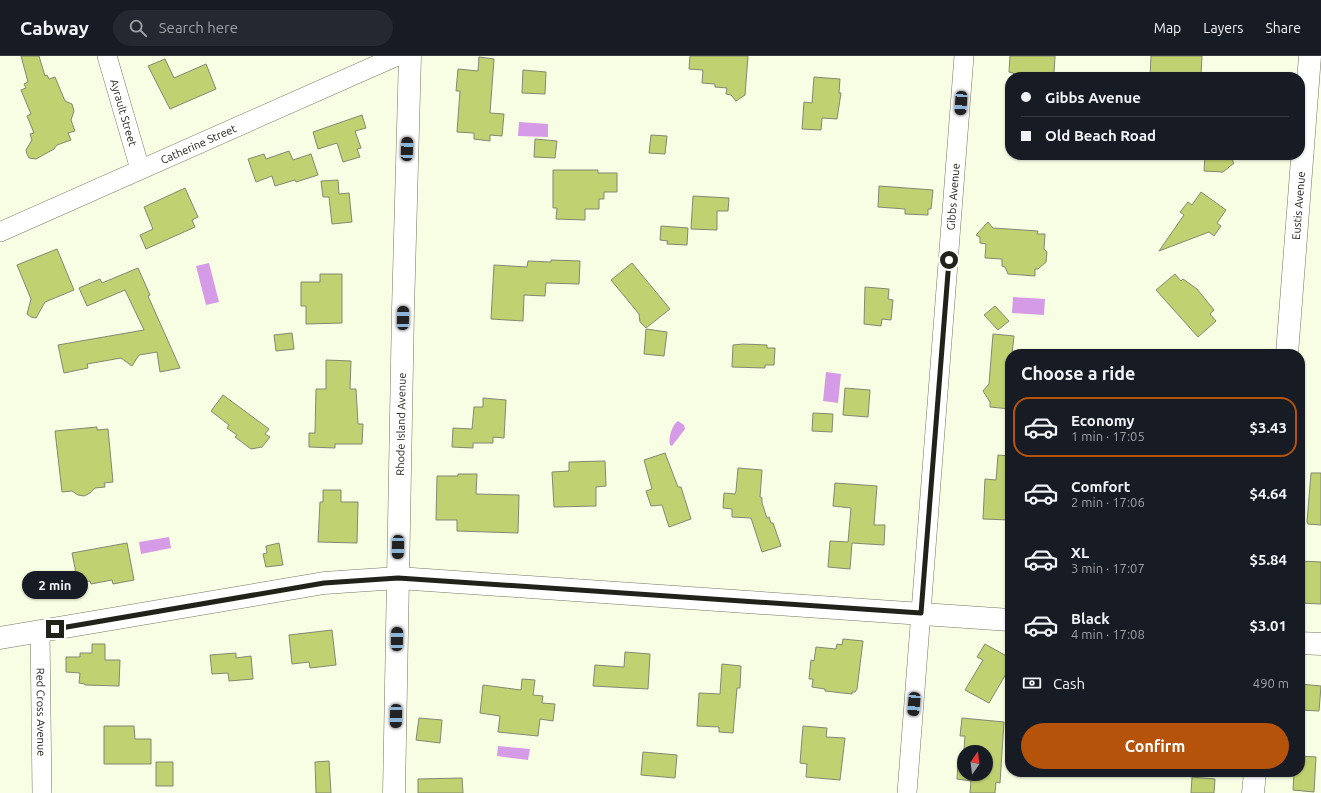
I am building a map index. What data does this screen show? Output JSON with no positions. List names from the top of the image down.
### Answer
{
  "streets": {
    "street": [
      "Ayrault Street",
      "Catherine Street",
      "Gibbs Avenue",
      "Eustis Avenue",
      "Rhode Island Avenue",
      "Red Cross Avenue"
    ]
  },
  "crossings": [
    ["Ayrault Street", "Catherine Street"]
  ],
  "north": "top",
  "page": {
    "header": "Cabway",
    "search": "Search here",
    "nav": ["Map", "Layers", "Share"],
    "banner": ["Gibbs Avenue", "Old Beach Road"],
    "heading": "Choose a ride",
    "list": [
      {
        "name": "Economy",
        "note": "1 min · 17:05",
        "value": "$3.43"
      },
      {
        "name": "Comfort",
        "note": "2 min · 17:06",
        "value": "$4.64"
      },
      {
        "name": "XL",
        "note": "3 min · 17:07",
        "value": "$5.84"
      },
      {
        "name": "Black",
        "note": "4 min · 17:08",
        "value": "$3.01"
      }
    ],
    "bubble": "2 min",
    "pay": ["Cash", "490 m"],
    "buttons": "Confirm"
  }
}
